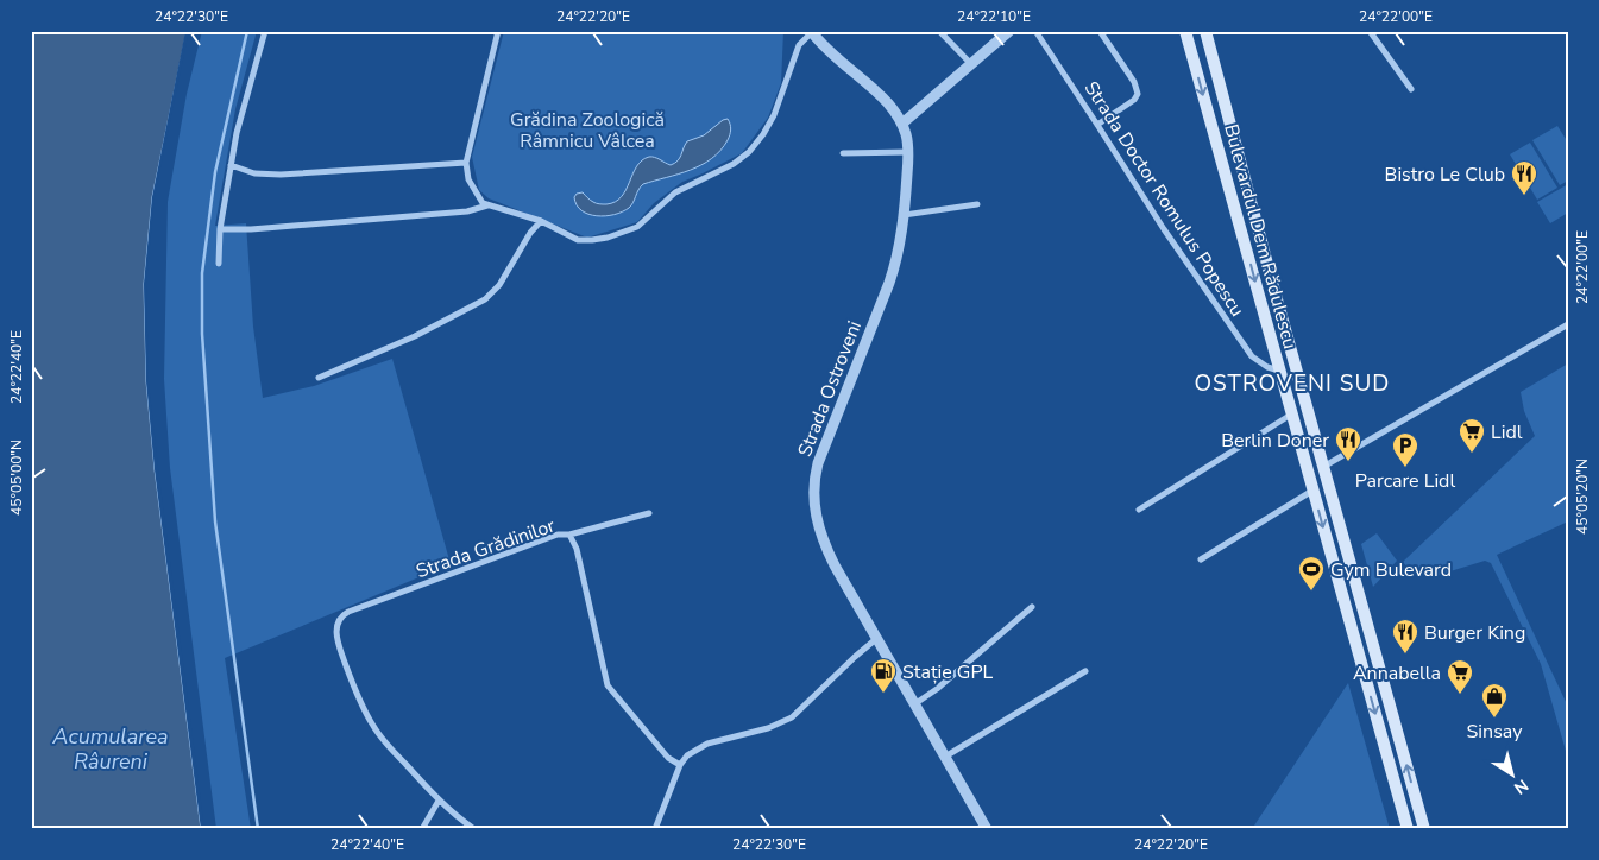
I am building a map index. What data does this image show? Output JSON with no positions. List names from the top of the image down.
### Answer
{
  "streets": {
    "main road": ["Bulevardul Dem Rădulescu"],
    "street": ["Strada Doctor Romulus Popescu", "Strada Ostroveni", "Strada Grădinilor"]
  },
  "crossings": [
    ["Strada Doctor Romulus Popescu", "Bulevardul Dem Rădulescu"]
  ],
  "districts": ["OSTROVENI SUD"],
  "water": ["Acumularea Râureni"],
  "parks": ["Grădina Zoologică Râmnicu Vâlcea"],
  "places": {
    "restaurant": ["Bistro Le Club", "Berlin Doner", "Burger King"],
    "supermarket": ["Lidl", "Annabella"],
    "parking": ["Parcare Lidl"],
    "sports": ["Gym Bulevard"],
    "fuel station": ["Stație GPL"],
    "shop": ["Sinsay"]
  },
  "north": "bottom right",
  "coordinates": [
    "24°22'30\"E",
    "24°22'20\"E",
    "24°22'10\"E",
    "24°22'00\"E",
    "24°22'40\"E",
    "45°05'00\"N",
    "45°05'20\"N"
  ]
}
